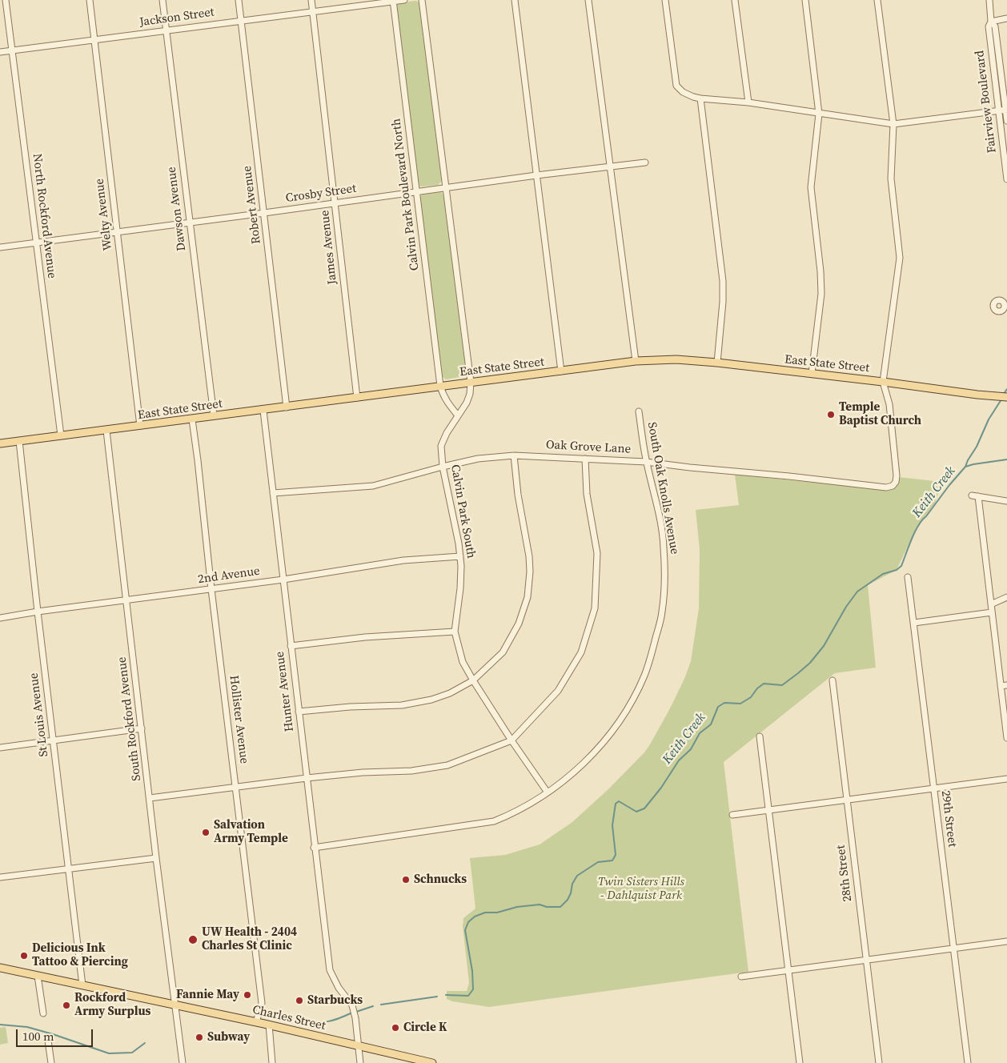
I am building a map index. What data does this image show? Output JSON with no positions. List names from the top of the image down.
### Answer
{
  "streets": {
    "main road": ["East State Street", "Charles Street"],
    "street": [
      "Jackson Street",
      "Fairview Boulevard",
      "Crosby Street",
      "Calvin Park Boulevard North",
      "Robert Avenue",
      "Dawson Avenue",
      "Welty Avenue",
      "North Rockford Avenue",
      "James Avenue",
      "Oak Grove Lane",
      "South Oak Knolls Avenue",
      "Calvin Park South",
      "2nd Avenue",
      "Hunter Avenue",
      "St Louis Avenue",
      "South Rockford Avenue",
      "Hollister Avenue",
      "29th Street",
      "28th Street"
    ]
  },
  "crossings": [
    ["Jackson Street", "Calvin Park Boulevard North"],
    ["Jackson Street", "Robert Avenue"],
    ["Jackson Street", "Dawson Avenue"],
    ["Jackson Street", "Welty Avenue"],
    ["Jackson Street", "North Rockford Avenue"],
    ["Jackson Street", "James Avenue"],
    ["Crosby Street", "Calvin Park Boulevard North"],
    ["Crosby Street", "Robert Avenue"],
    ["Crosby Street", "Dawson Avenue"],
    ["Crosby Street", "Welty Avenue"],
    ["Crosby Street", "North Rockford Avenue"],
    ["Crosby Street", "James Avenue"],
    ["Calvin Park Boulevard North", "East State Street"],
    ["Robert Avenue", "East State Street"],
    ["Dawson Avenue", "East State Street"],
    ["Welty Avenue", "East State Street"],
    ["North Rockford Avenue", "East State Street"],
    ["James Avenue", "East State Street"],
    ["East State Street", "Oak Grove Lane"],
    ["East State Street", "Calvin Park South"],
    ["East State Street", "Hunter Avenue"],
    ["East State Street", "St Louis Avenue"],
    ["East State Street", "South Rockford Avenue"],
    ["East State Street", "Hollister Avenue"],
    ["Oak Grove Lane", "South Oak Knolls Avenue"],
    ["Oak Grove Lane", "Calvin Park South"],
    ["Oak Grove Lane", "Hunter Avenue"],
    ["South Oak Knolls Avenue", "Calvin Park South"],
    ["South Oak Knolls Avenue", "Hunter Avenue"],
    ["Calvin Park South", "2nd Avenue"],
    ["2nd Avenue", "Hunter Avenue"],
    ["2nd Avenue", "St Louis Avenue"],
    ["2nd Avenue", "South Rockford Avenue"],
    ["2nd Avenue", "Hollister Avenue"],
    ["Hunter Avenue", "Charles Street"],
    ["St Louis Avenue", "Charles Street"],
    ["South Rockford Avenue", "Charles Street"],
    ["Hollister Avenue", "Charles Street"]
  ],
  "water": ["Keith Creek"],
  "parks": ["Twin Sisters Hills - Dahlquist Park"],
  "places": [
    "Temple Baptist Church",
    "Salvation Army Temple",
    "Schnucks",
    "UW Health - 2404 Charles St Clinic",
    "Delicious Ink Tattoo & Piercing",
    "Fannie May",
    "Starbucks",
    "Rockford Army Surplus",
    "Circle K",
    "Subway"
  ],
  "scale_bar": "100 m"
}
